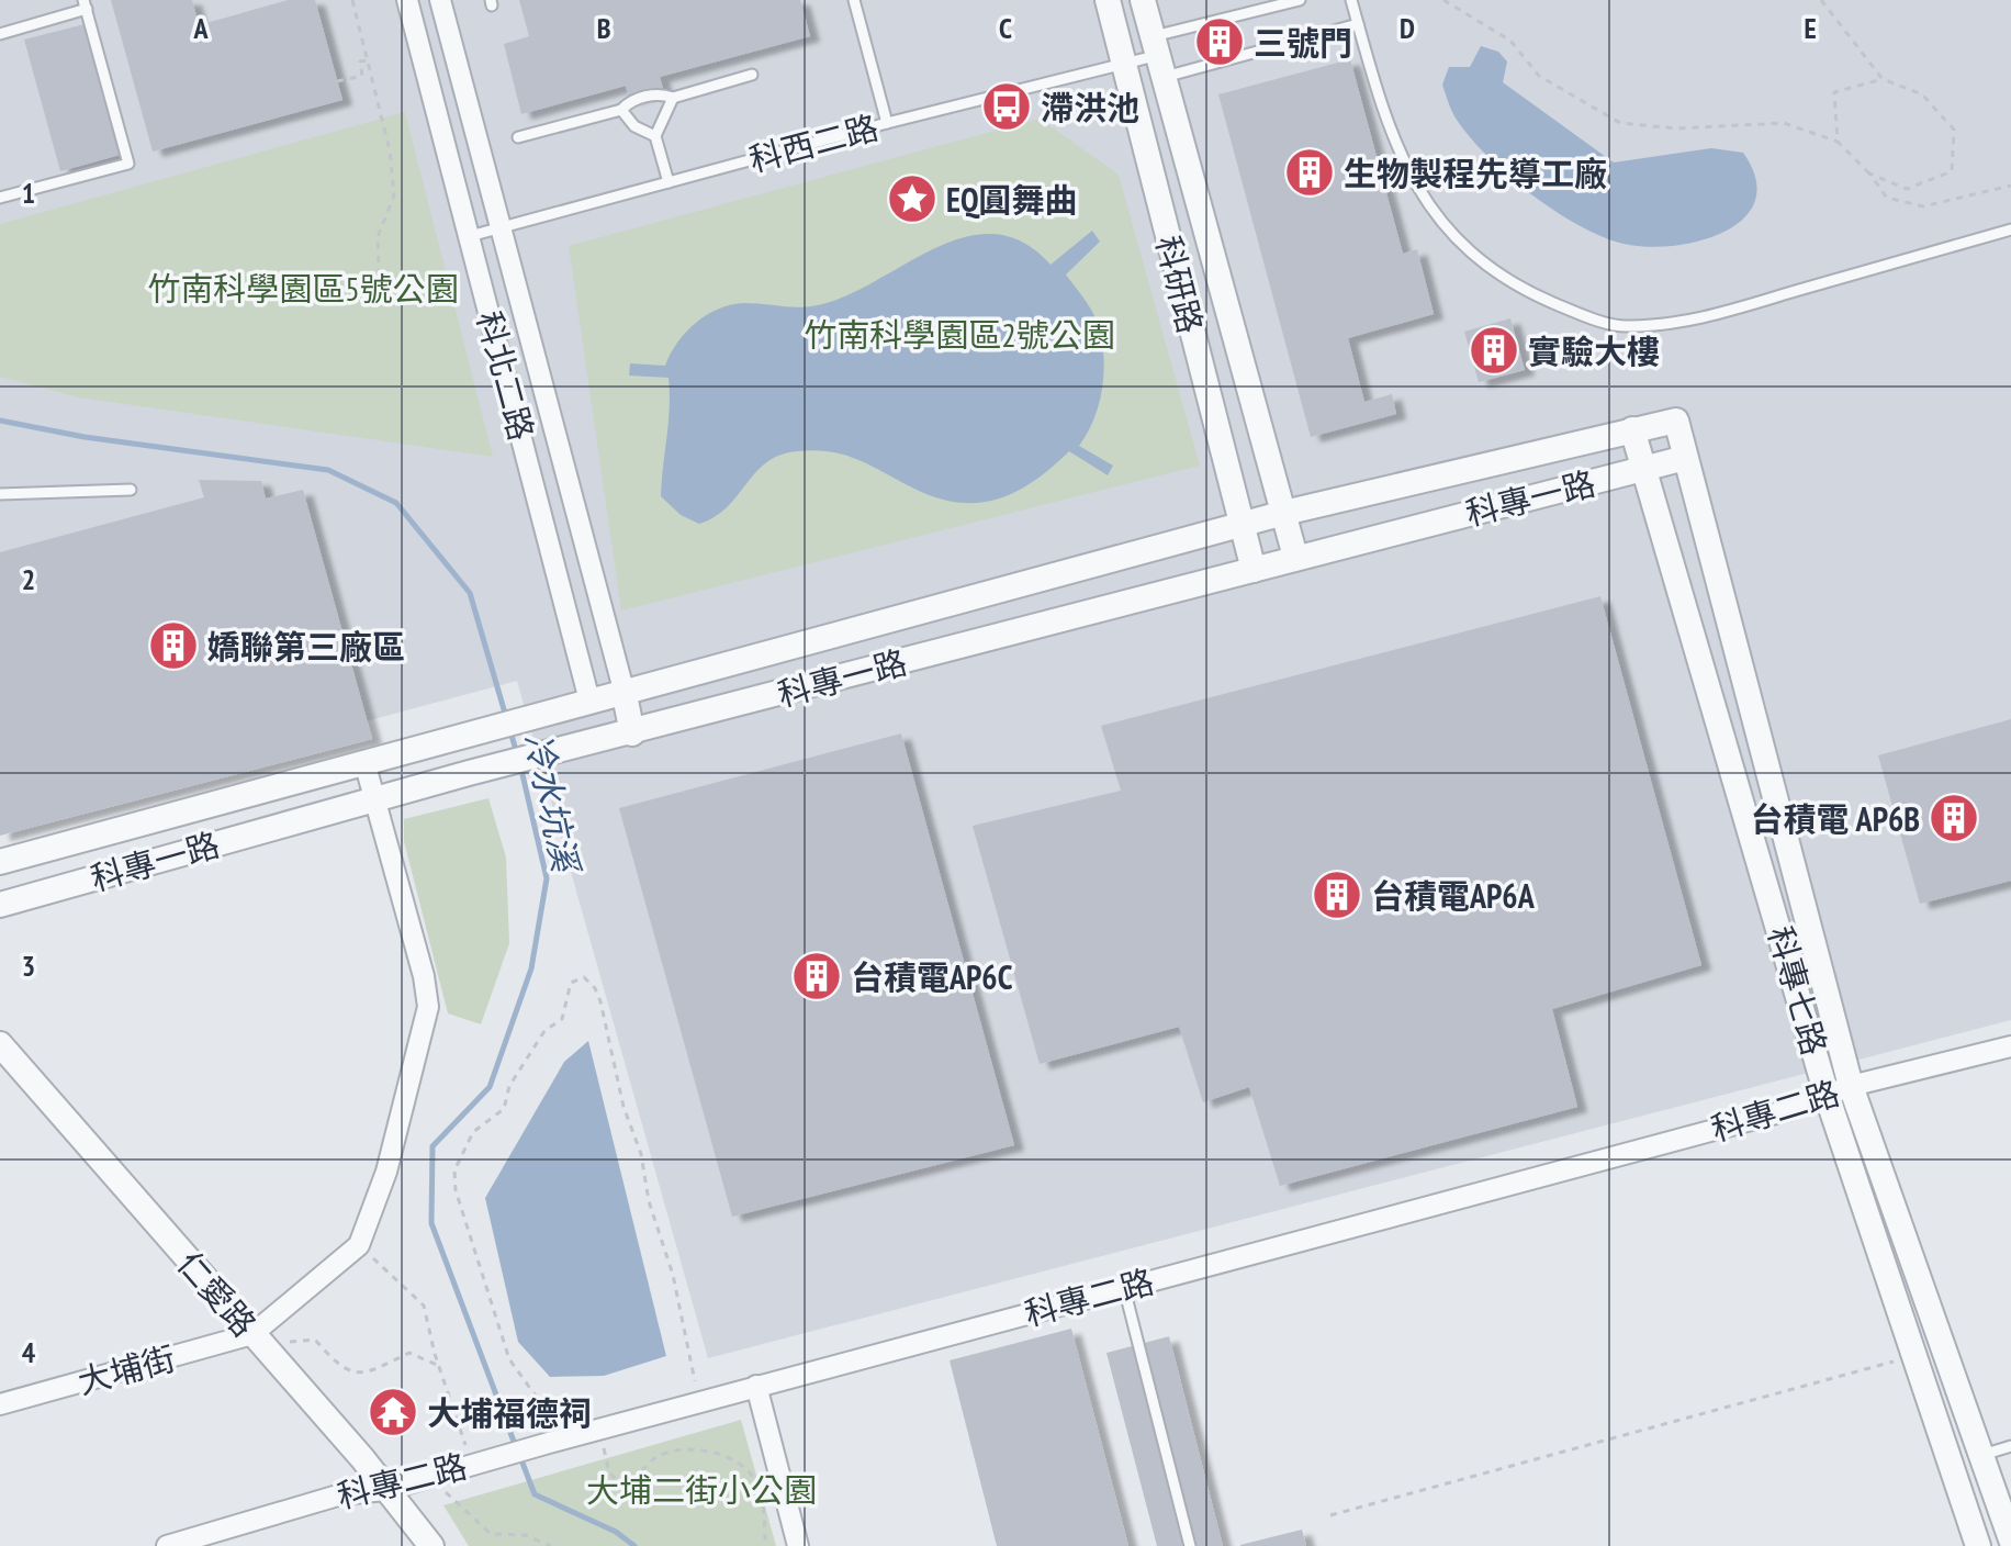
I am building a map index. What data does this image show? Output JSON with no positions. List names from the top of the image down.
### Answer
{
  "streets": {
    "street": [
      "科研路",
      "科北二路",
      "科專一路",
      "科專七路",
      "科專二路",
      "仁愛路",
      "大埔街"
    ],
    "lane": ["科西二路"]
  },
  "crossings": [
    ["科西二路", "科研路"],
    ["科西二路", "科北二路"],
    ["科研路", "科專一路"],
    ["科北二路", "科專一路"],
    ["科專一路", "科專七路"],
    ["科專七路", "科專二路"],
    ["科專二路", "仁愛路"],
    ["仁愛路", "大埔街"]
  ],
  "water": ["冷水坑溪"],
  "parks": ["竹南科學園區5號公園", "竹南科學園區2號公園", "大埔二街小公園"],
  "places": {
    "building": [
      "三號門",
      "生物製程先導工廠",
      "實驗大樓",
      "嬌聯第三廠區",
      "台積電 AP6B",
      "台積電AP6A",
      "台積電AP6C"
    ],
    "bus stop": ["滯洪池"],
    "place": ["EQ圓舞曲"],
    "temple": ["大埔福德祠"]
  },
  "grid": {
    "columns": [
      "A",
      "B",
      "C",
      "D",
      "E"
    ],
    "rows": [
      "1",
      "2",
      "3",
      "4"
    ]
  }
}
